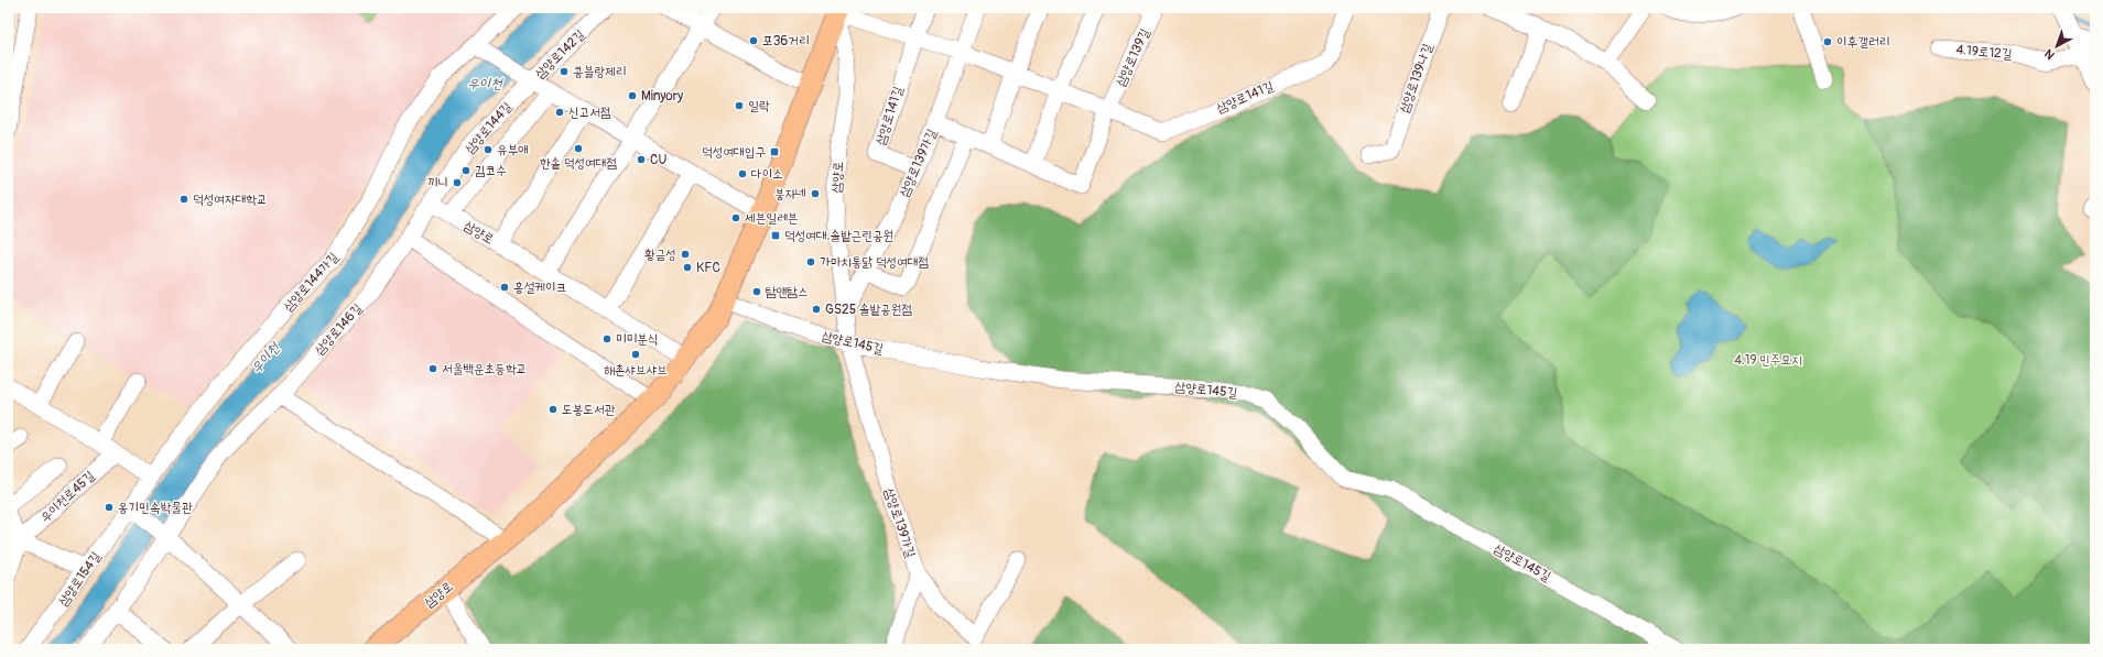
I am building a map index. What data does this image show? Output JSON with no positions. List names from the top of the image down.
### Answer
{
  "streets": {
    "main road": ["삼양로"],
    "street": [
      "4.19로12길",
      "삼양로142길",
      "삼양로139길",
      "삼양로139나길",
      "삼양로141길",
      "삼양로144길",
      "삼양로139가길",
      "삼양로144가길",
      "삼양로146길",
      "삼양로145길",
      "우이천로45길",
      "삼양로154길"
    ]
  },
  "crossings": [
    ["삼양로142길", "삼양로144길"],
    ["삼양로139길", "삼양로141길"],
    ["삼양로141길", "삼양로139가길"],
    ["삼양로141길", "삼양로"],
    ["삼양로144길", "삼양로"],
    ["삼양로144길", "삼양로146길"],
    ["삼양로139가길", "삼양로"],
    ["삼양로139가길", "삼양로145길"],
    ["삼양로", "삼양로145길"],
    ["삼양로144가길", "삼양로154길"]
  ],
  "water": ["우이천"],
  "parks": ["4.19 민주묘지"],
  "places": {
    "other": [
      "포36거리",
      "이후갤러리",
      "콩블랑제리",
      "Minyory",
      "일락",
      "신고서점",
      "한솥 덕성여대점",
      "유부애",
      "CU",
      "김코수",
      "다이소",
      "끼니",
      "붕자네",
      "덕성여자대학교",
      "세븐일레븐",
      "황금성",
      "가마치통닭 덕성여대점",
      "KFC",
      "홍설케이크",
      "탐앤탐스",
      "GS25 솔밭공원점",
      "미미분식",
      "해촌샤브샤브",
      "서울백운초등학교",
      "도봉도서관",
      "옹기민속박물관"
    ],
    "transit": ["덕성여대입구", "덕성여대.솔밭근린공원"]
  },
  "north": "bottom left"
}
